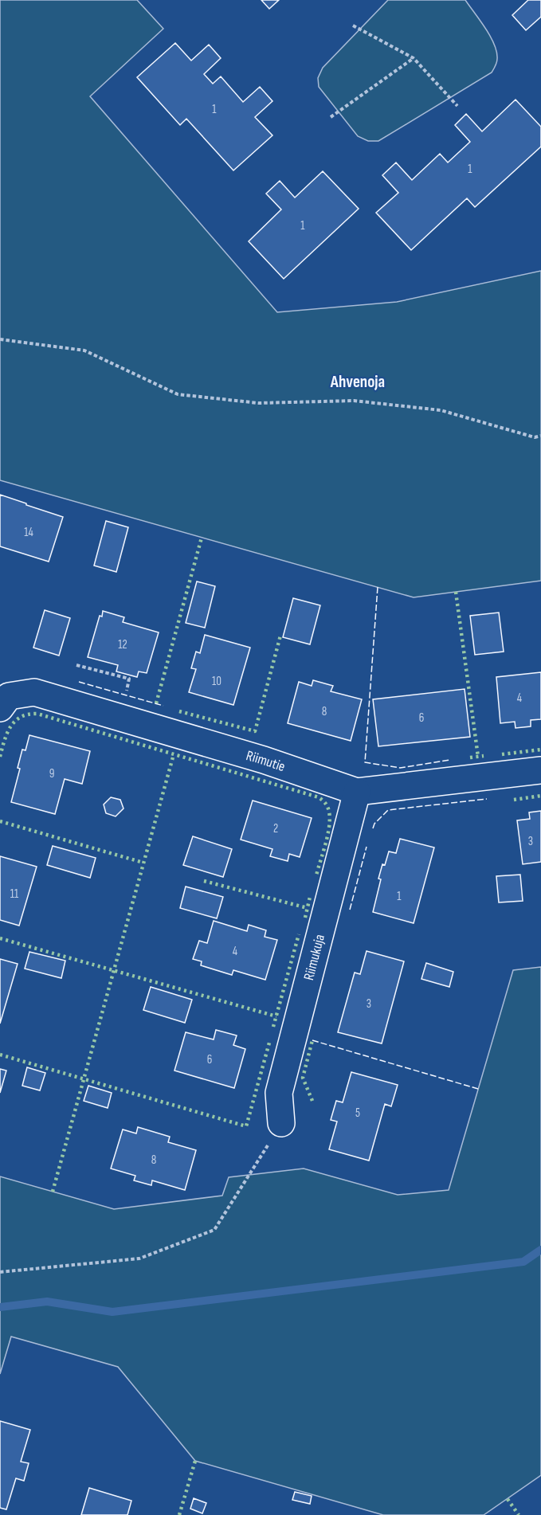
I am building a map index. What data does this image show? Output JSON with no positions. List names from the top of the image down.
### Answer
{
  "streets": {
    "street": ["Riimutie", "Riimukuja"]
  },
  "crossings": [
    ["Riimutie", "Riimukuja"]
  ],
  "districts": ["Ahvenoja"],
  "house_numbers": [
    "1",
    "1",
    "1",
    "14",
    "12",
    "10",
    "4",
    "8",
    "6",
    "9",
    "2",
    "3",
    "11",
    "1",
    "4",
    "3",
    "6",
    "5",
    "8"
  ]
}
